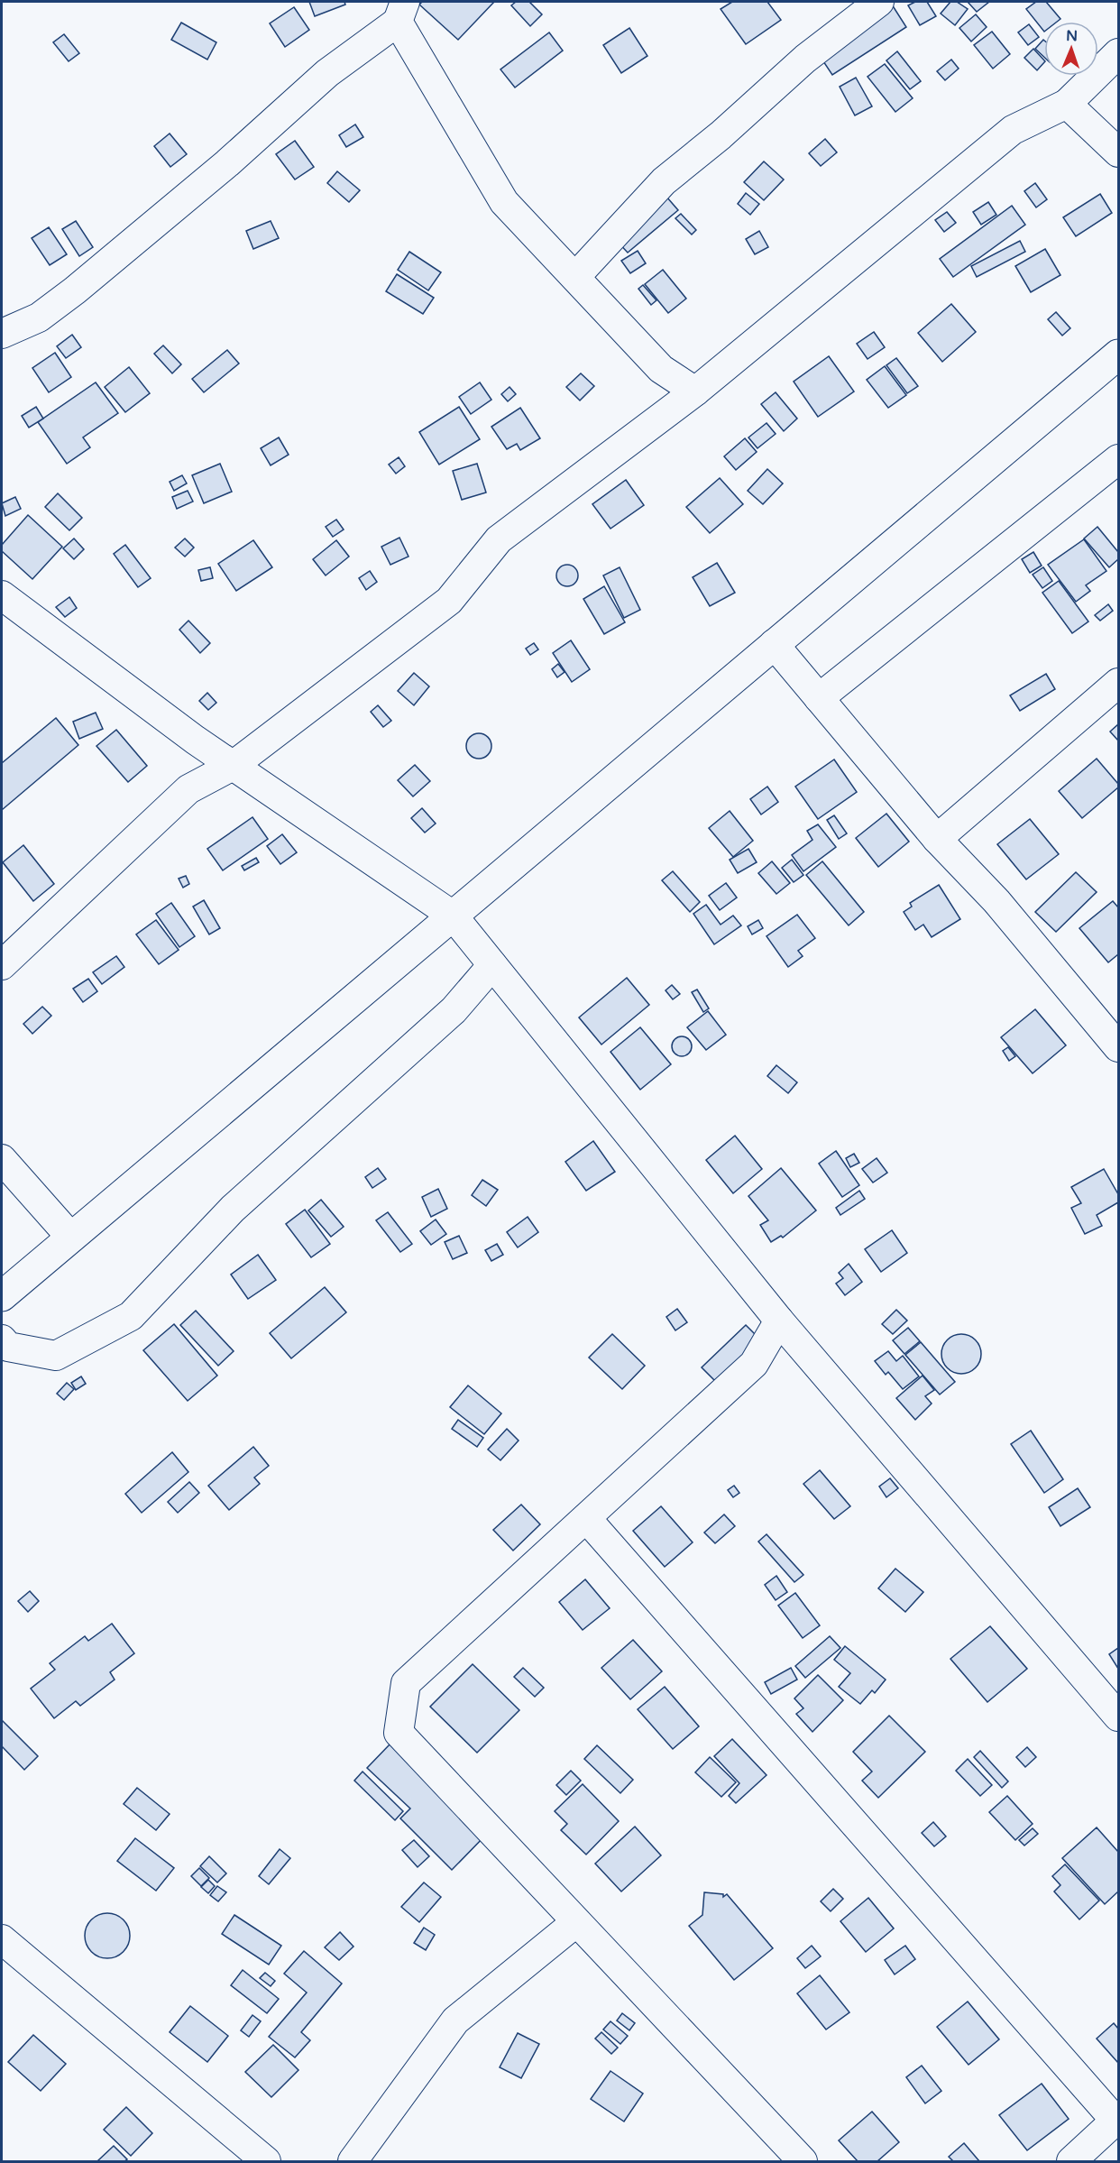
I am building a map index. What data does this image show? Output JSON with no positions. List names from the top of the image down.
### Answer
{
  "north": "top"
}
